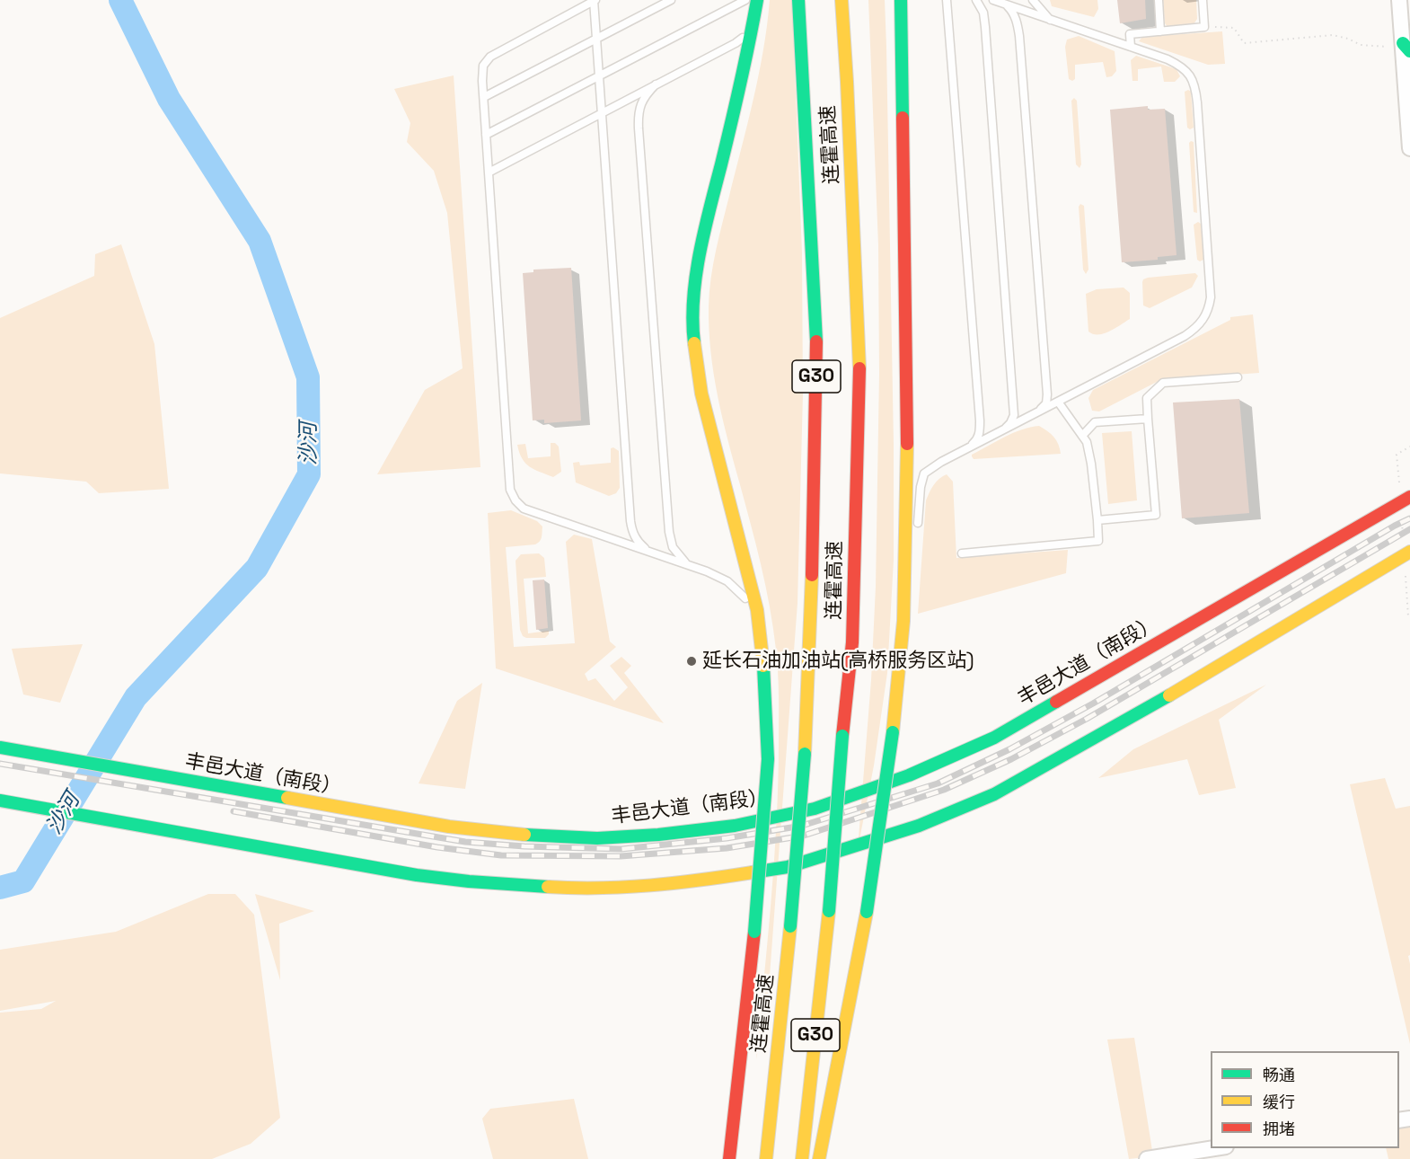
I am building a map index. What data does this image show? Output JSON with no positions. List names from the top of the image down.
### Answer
{
  "streets": {
    "main road": ["连霍高速", "G30", "丰邑大道（南段）"]
  },
  "water": ["沙河"],
  "places": ["延长石油加油站(高桥服务区站)"],
  "legend": ["畅通", "缓行", "拥堵"]
}
